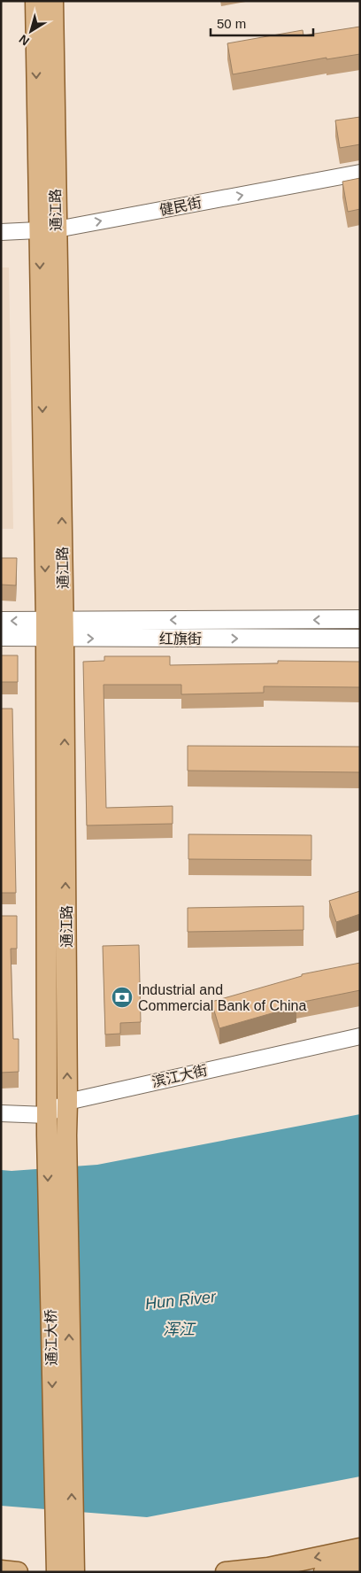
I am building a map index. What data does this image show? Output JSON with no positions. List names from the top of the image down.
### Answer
{
  "streets": {
    "main road": ["通江路", "红旗街", "通江大桥"],
    "street": ["健民街", "滨江大街"]
  },
  "crossings": [
    ["健民街", "通江路"],
    ["通江路", "红旗街"],
    ["通江路", "滨江大街"],
    ["通江路", "通江大桥"]
  ],
  "one_way": ["健民街"],
  "water": ["Hun River", "浑江"],
  "places": {
    "bank": ["Industrial and Commercial Bank of China"]
  },
  "scale_bar": "50 m",
  "north": "bottom left"
}
